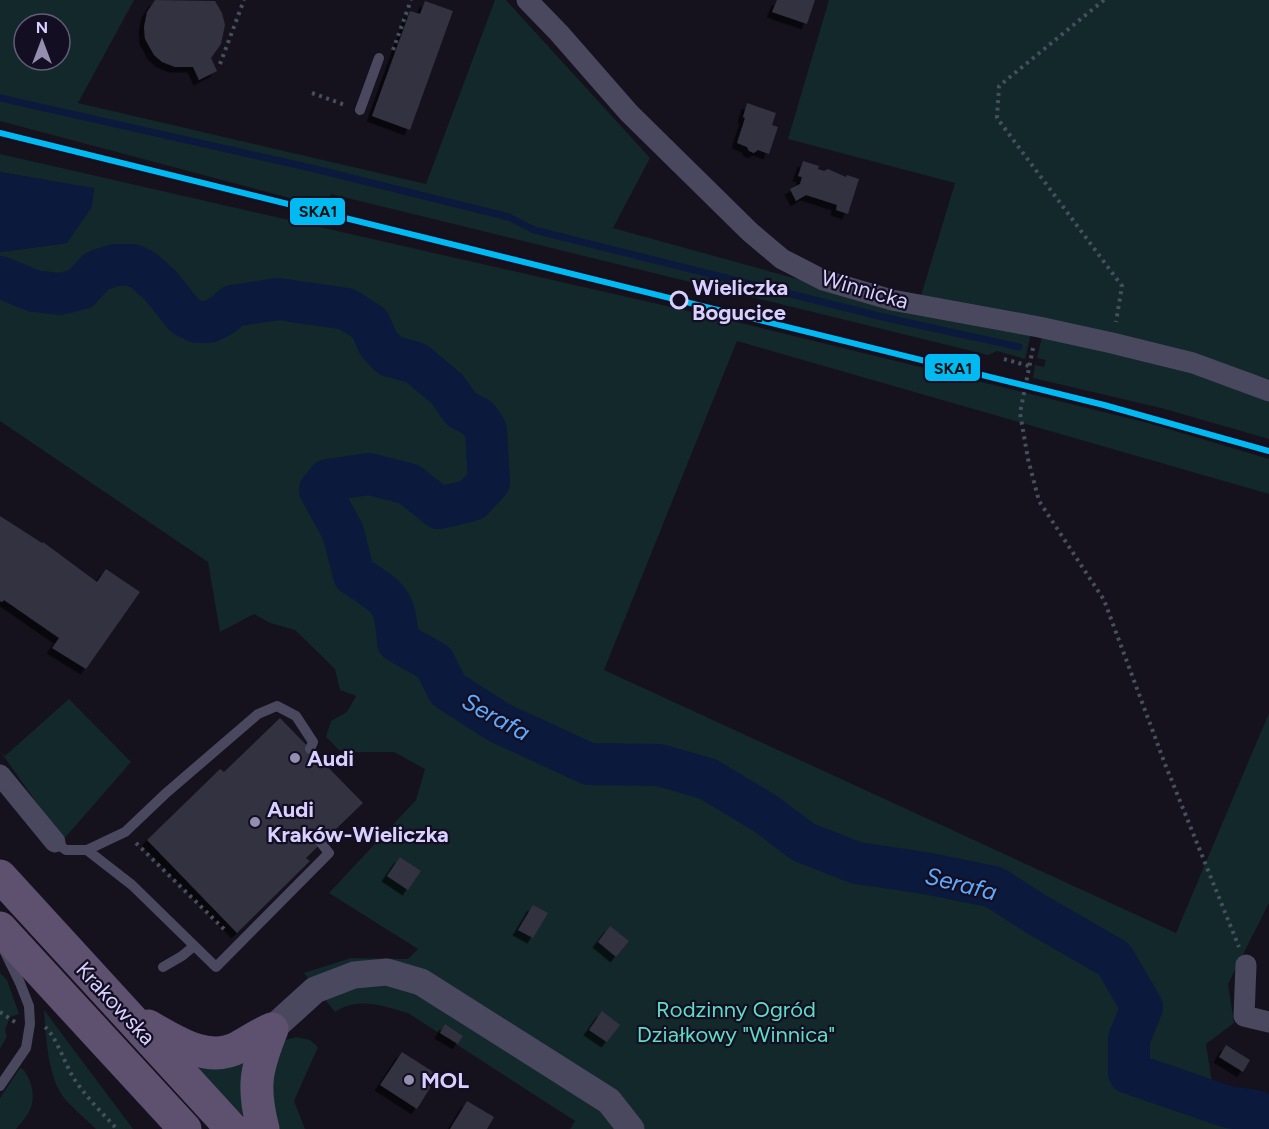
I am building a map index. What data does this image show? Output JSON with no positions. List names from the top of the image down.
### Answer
{
  "streets": {
    "main road": ["Krakowska"],
    "street": ["Winnicka"]
  },
  "water": ["Serafa"],
  "parks": ["Rodzinny Ogród Działkowy \"Winnica\""],
  "places": [
    "Wieliczka Bogucice",
    "Audi",
    "Audi Kraków-Wieliczka",
    "MOL"
  ],
  "lines": ["transit line SKA1"],
  "north": "top"
}
